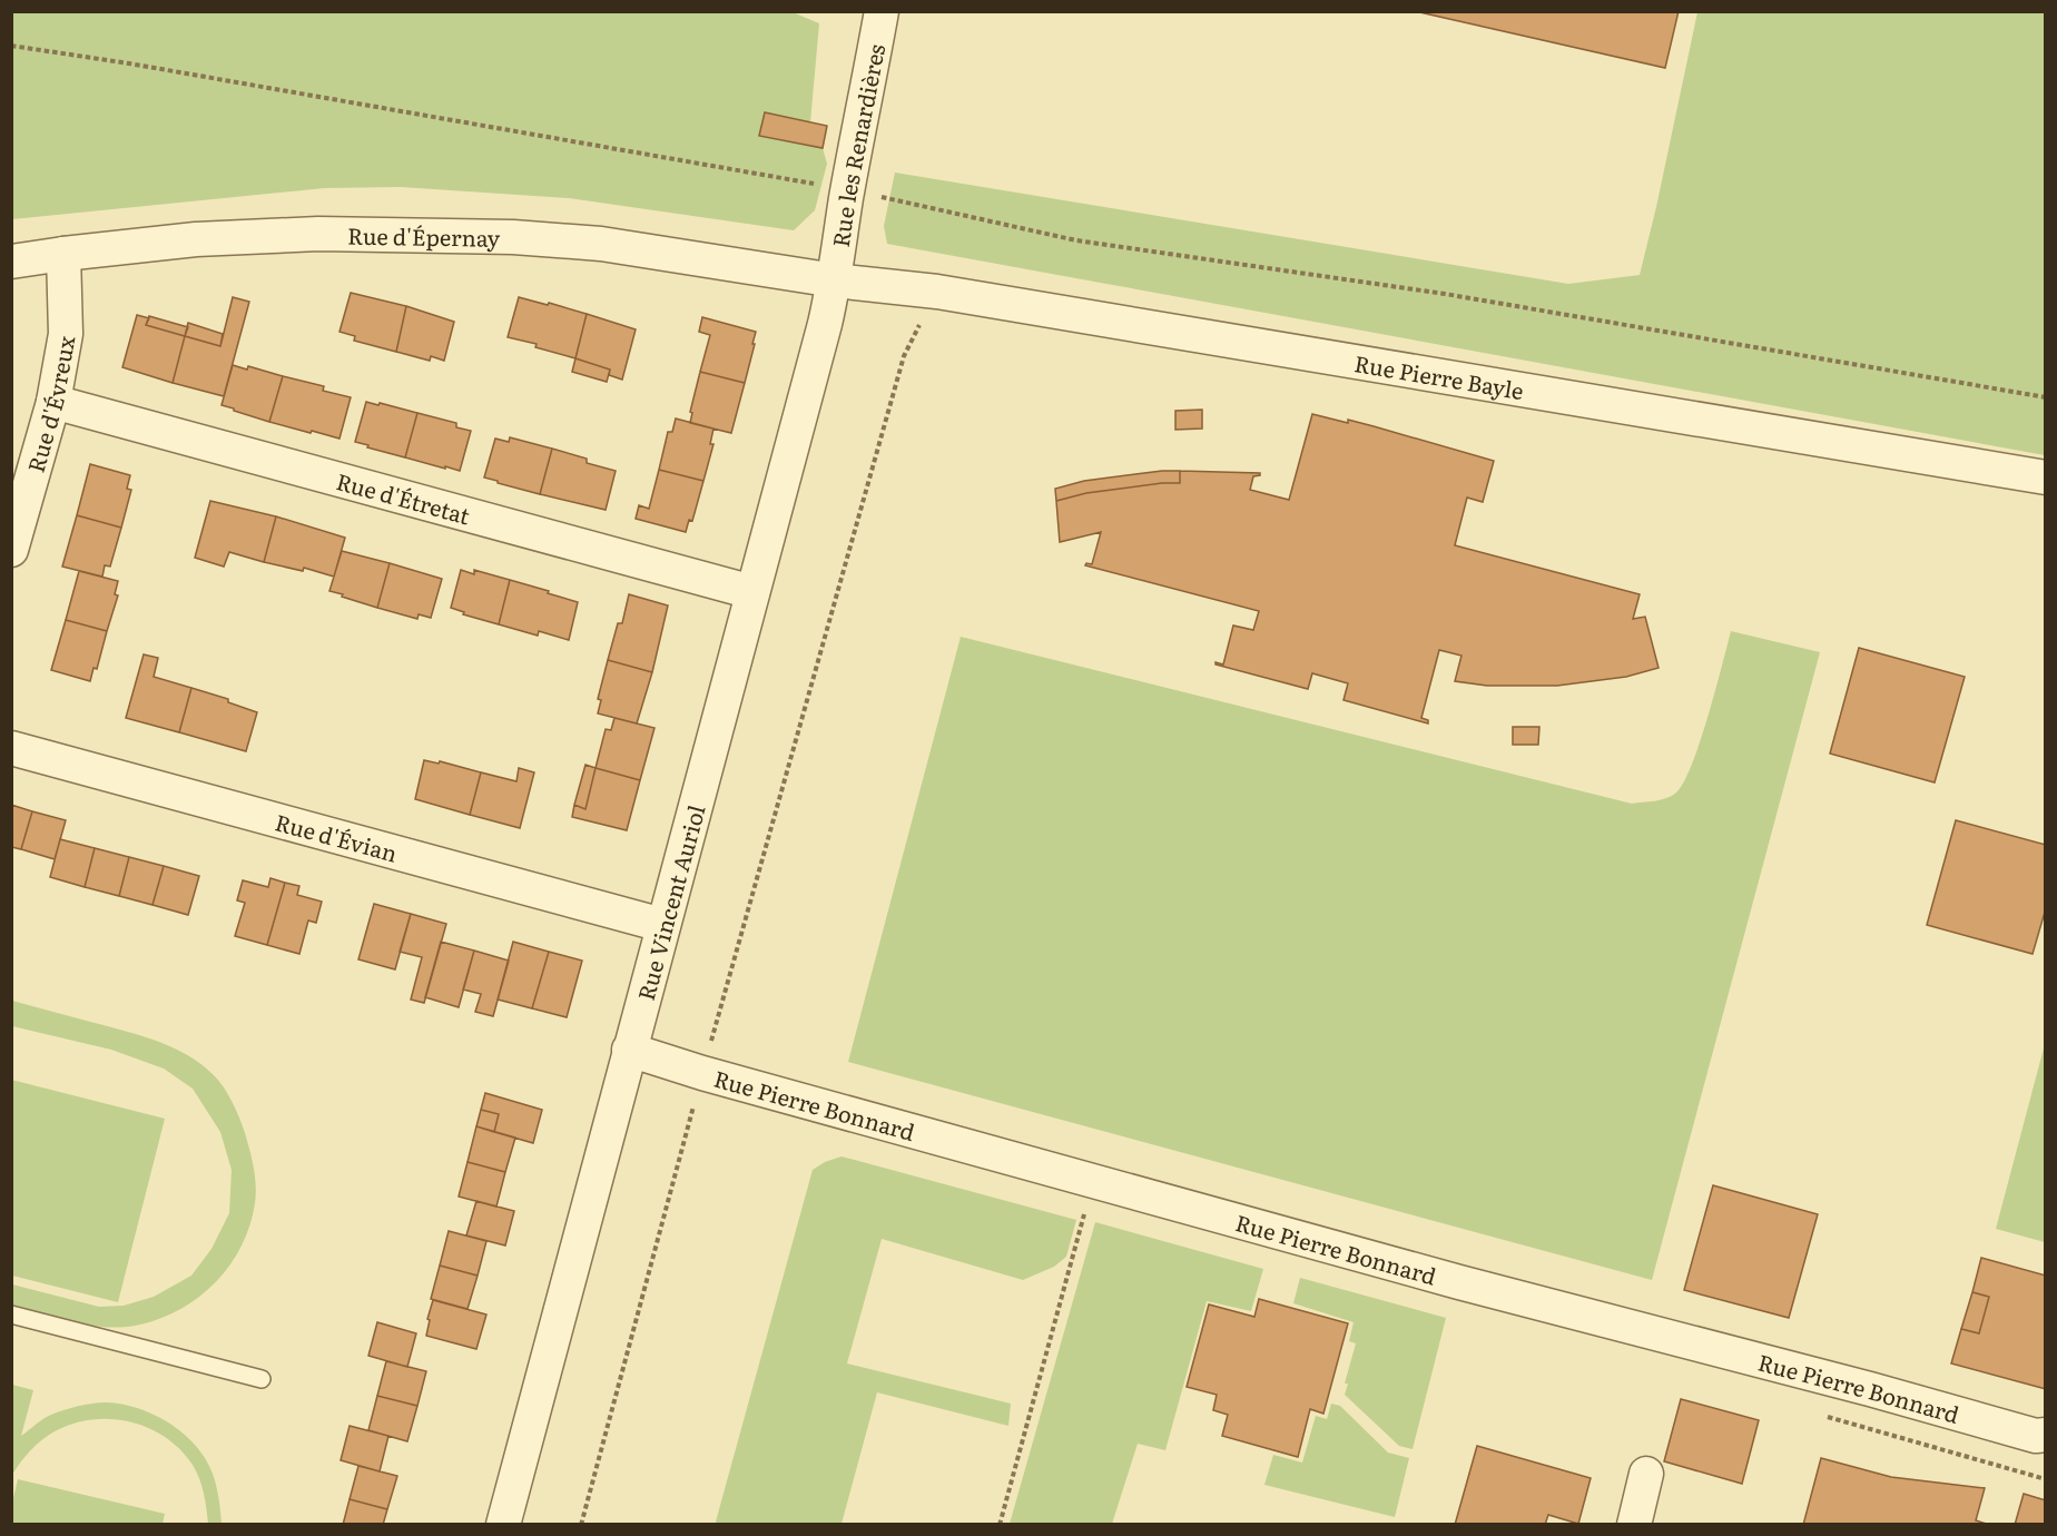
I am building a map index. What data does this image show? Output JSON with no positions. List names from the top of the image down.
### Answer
{
  "streets": {
    "street": [
      "Rue les Renardières",
      "Rue d'Épernay",
      "Rue Pierre Bayle",
      "Rue d'Évreux",
      "Rue d'Étretat",
      "Rue d'Évian",
      "Rue Vincent Auriol",
      "Rue Pierre Bonnard"
    ]
  },
  "crossings": [
    ["Rue les Renardières", "Rue d'Épernay"],
    ["Rue les Renardières", "Rue Pierre Bayle"],
    ["Rue les Renardières", "Rue Vincent Auriol"],
    ["Rue d'Épernay", "Rue Pierre Bayle"],
    ["Rue d'Épernay", "Rue d'Évreux"],
    ["Rue d'Épernay", "Rue Vincent Auriol"],
    ["Rue Pierre Bayle", "Rue Vincent Auriol"],
    ["Rue d'Évreux", "Rue d'Étretat"],
    ["Rue d'Étretat", "Rue Vincent Auriol"],
    ["Rue d'Évian", "Rue Vincent Auriol"],
    ["Rue Vincent Auriol", "Rue Pierre Bonnard"]
  ]
}
